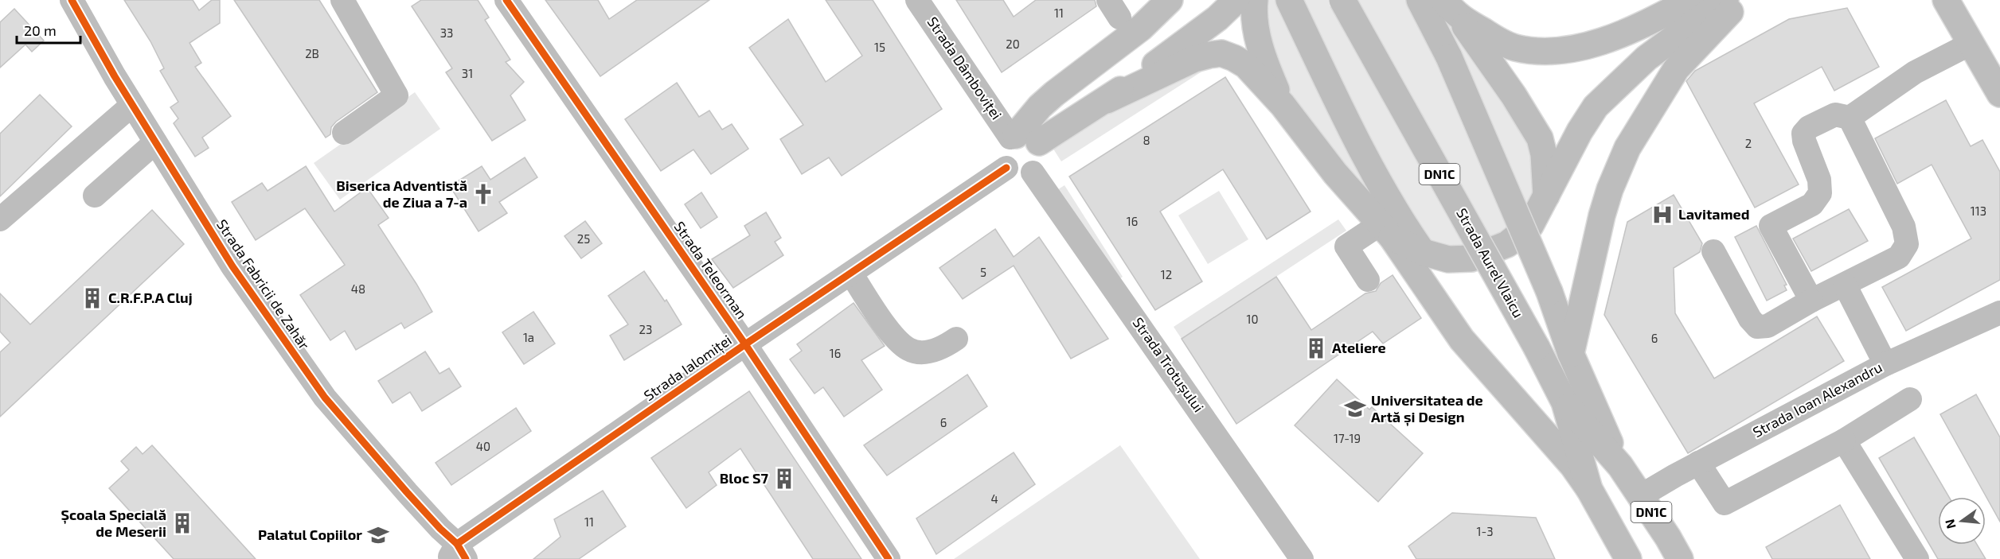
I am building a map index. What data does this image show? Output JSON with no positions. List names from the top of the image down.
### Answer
{
  "streets": {
    "main road": ["DN1C", "Strada Aurel Vlaicu"],
    "street": [
      "Strada Dâmboviței",
      "Strada Teleorman",
      "Strada Fabricii de Zahăr",
      "Strada Trotușului",
      "Strada Ialomiței",
      "Strada Ioan Alexandru"
    ]
  },
  "crossings": [
    ["Strada Dâmboviței", "Strada Trotușului"],
    ["Strada Dâmboviței", "Strada Ialomiței"],
    ["Strada Aurel Vlaicu", "Strada Ioan Alexandru"],
    ["Strada Teleorman", "Strada Ialomiței"],
    ["Strada Fabricii de Zahăr", "Strada Ialomiței"],
    ["Strada Trotușului", "Strada Ialomiței"]
  ],
  "places": {
    "church": ["Biserica Adventistă de Ziua a 7-a"],
    "hospital": ["Lavitamed"],
    "building": [
      "C.R.F.P.A Cluj",
      "Ateliere",
      "Bloc S7",
      "Școala Specială de Meserii"
    ],
    "school or university": ["Universitatea de Artă și Design", "Palatul Copiilor"]
  },
  "house_numbers": [
    "11",
    "33",
    "20",
    "15",
    "2B",
    "31",
    "8",
    "2",
    "113",
    "16",
    "25",
    "5",
    "12",
    "48",
    "10",
    "23",
    "1a",
    "6",
    "16",
    "6",
    "17-19",
    "40",
    "4",
    "11",
    "1-3"
  ],
  "scale_bar": "20 m",
  "north": "left"
}
